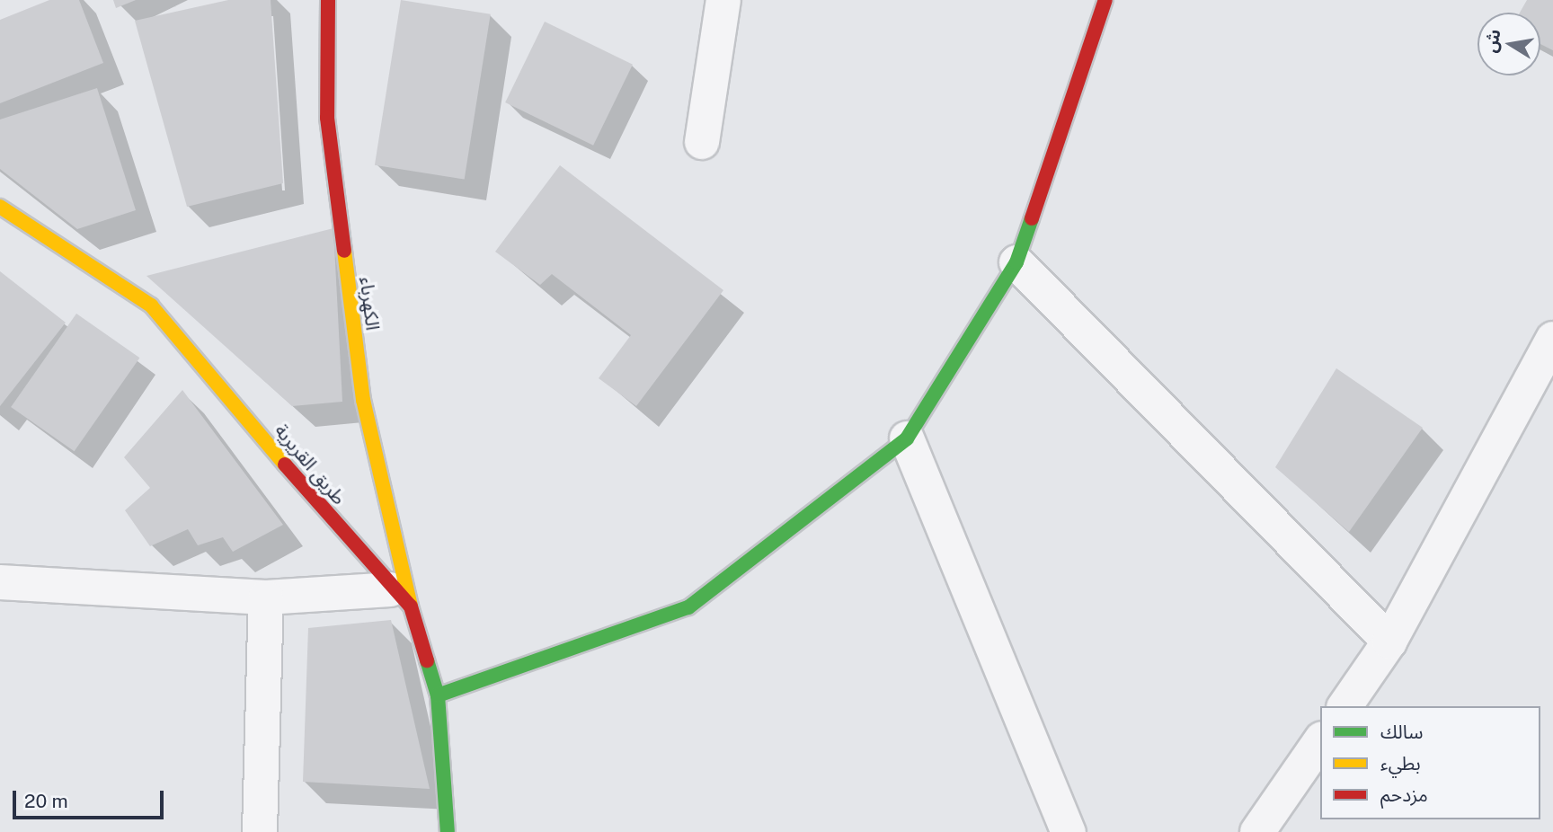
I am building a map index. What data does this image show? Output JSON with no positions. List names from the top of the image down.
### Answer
{
  "streets": {
    "street": ["الكهرباء", "طريق القريرية"]
  },
  "crossings": [
    ["الكهرباء", "طريق القريرية"]
  ],
  "legend": ["سالك", "بطيء", "مزدحم"],
  "scale_bar": "20 m",
  "north": "left"
}
